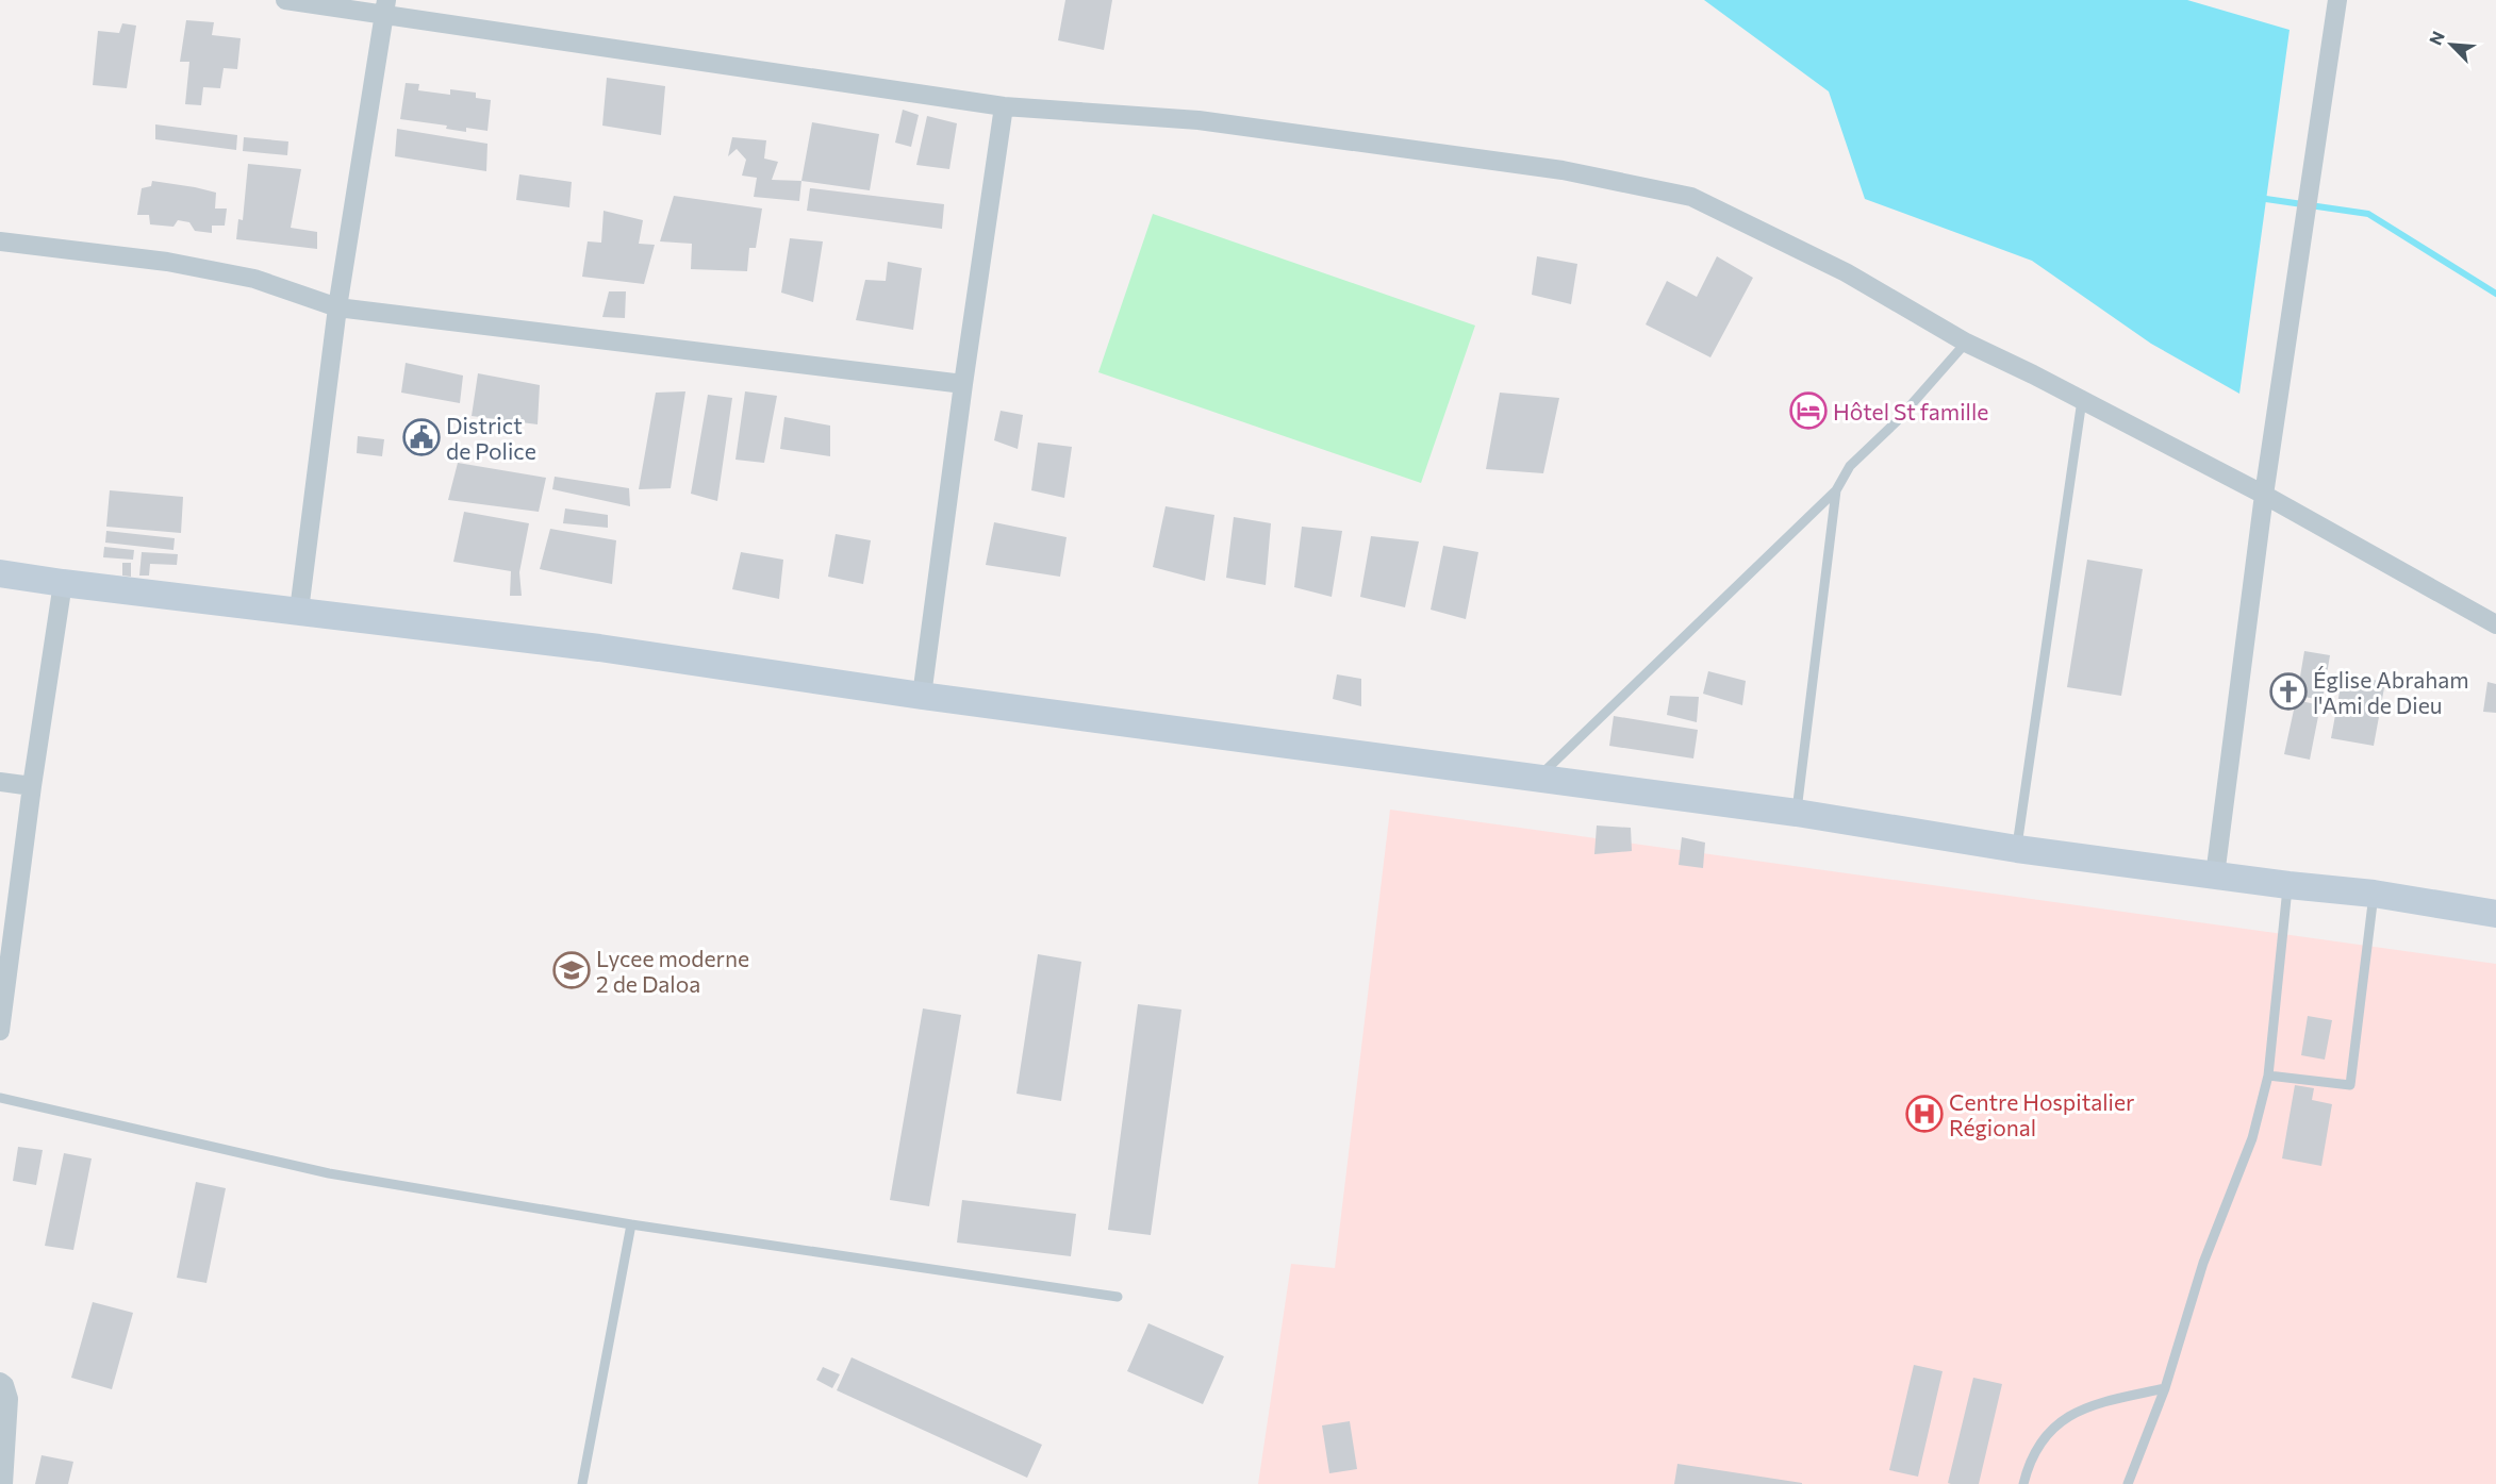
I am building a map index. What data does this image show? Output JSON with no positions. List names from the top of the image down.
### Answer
{
  "places": {
    "hotel": ["Hôtel St famille"],
    "public building": ["District de Police"],
    "church": ["Église Abraham l'Ami de Dieu"],
    "school or university": ["Lycee moderne 2 de Daloa"],
    "hospital": ["Centre Hospitalier Régional"]
  },
  "north": "top left"
}
